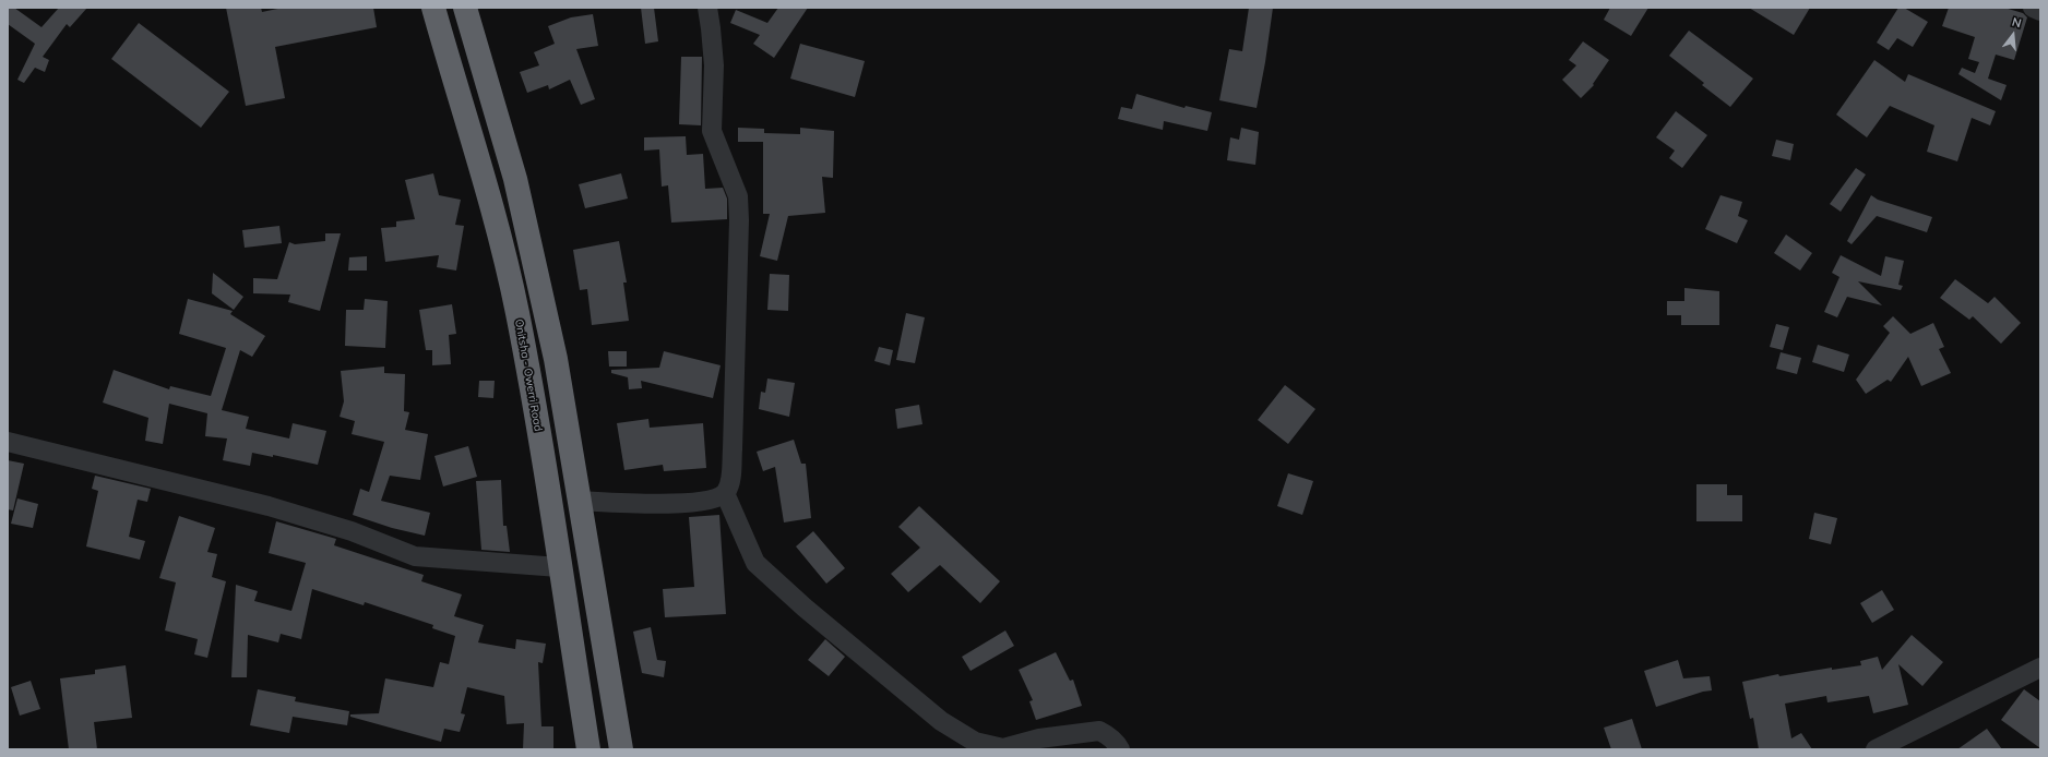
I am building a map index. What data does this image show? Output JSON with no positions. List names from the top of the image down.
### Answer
{
  "streets": {
    "highway": ["Onitsha - Owerri Road"]
  },
  "north": "top"
}
